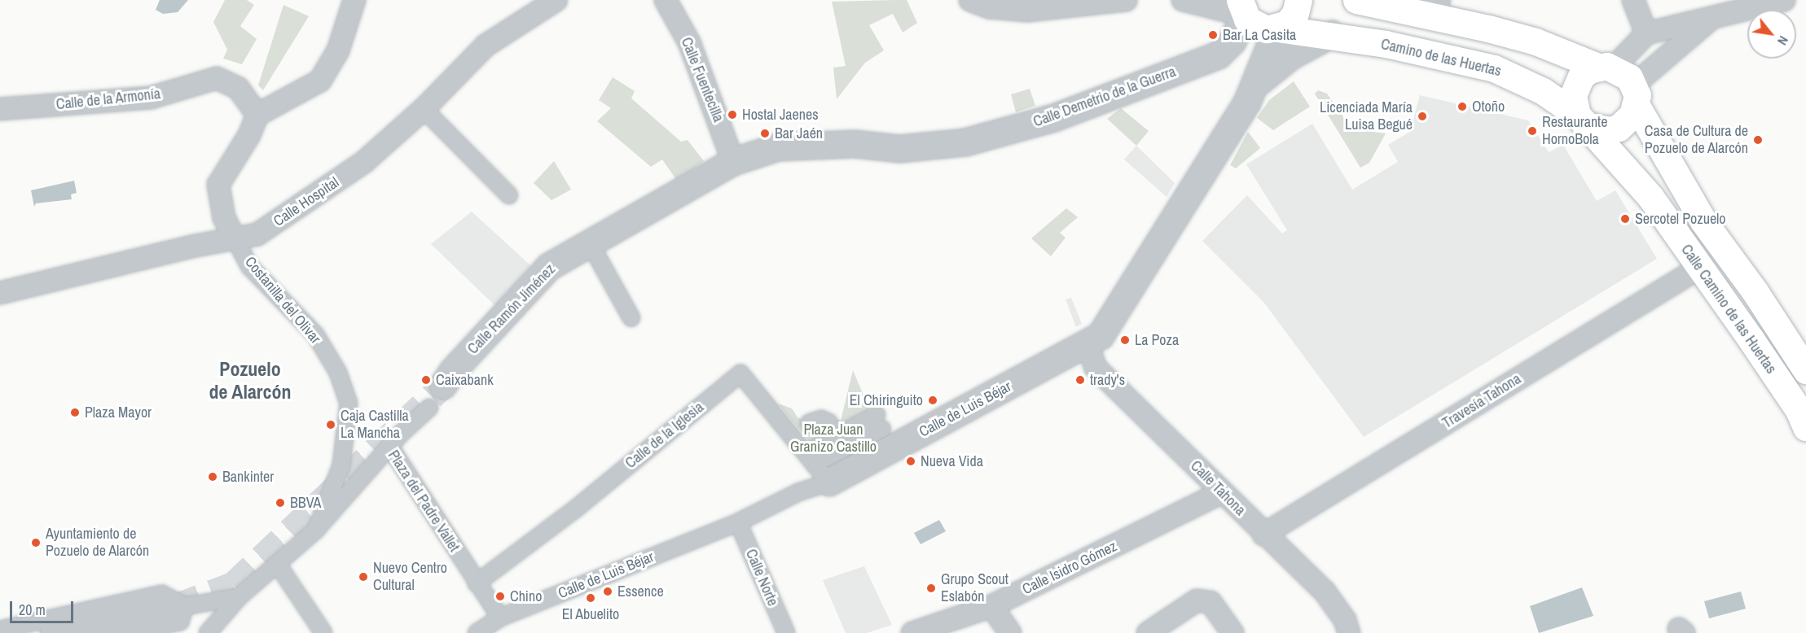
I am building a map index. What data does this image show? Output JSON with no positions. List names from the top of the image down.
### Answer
{
  "streets": {
    "main road": ["Camino de las Huertas", "Calle Camino de las Huertas"],
    "street": [
      "Calle Fuentecilla",
      "Calle Demetrio de la Guerra",
      "Calle de la Armonía",
      "Calle Hospital",
      "Costanilla del Olivar",
      "Calle Ramón Jiménez",
      "Travesía Tahona",
      "Calle de Luis Béjar",
      "Calle de la Iglesia",
      "Calle Tahona",
      "Plaza del Padre Vallet",
      "Calle Isidro Gómez",
      "Calle Norte"
    ]
  },
  "crossings": [
    ["Camino de las Huertas", "Calle Demetrio de la Guerra"],
    ["Camino de las Huertas", "Calle Camino de las Huertas"],
    ["Camino de las Huertas", "Calle de Luis Béjar"],
    ["Calle Fuentecilla", "Calle Demetrio de la Guerra"],
    ["Calle Fuentecilla", "Calle Ramón Jiménez"],
    ["Calle Demetrio de la Guerra", "Calle Ramón Jiménez"],
    ["Calle Hospital", "Costanilla del Olivar"],
    ["Costanilla del Olivar", "Plaza del Padre Vallet"],
    ["Calle Camino de las Huertas", "Travesía Tahona"],
    ["Travesía Tahona", "Calle Tahona"],
    ["Calle de Luis Béjar", "Calle de la Iglesia"],
    ["Calle de Luis Béjar", "Calle Tahona"],
    ["Calle de Luis Béjar", "Plaza del Padre Vallet"],
    ["Calle de Luis Béjar", "Calle Norte"],
    ["Calle de la Iglesia", "Plaza del Padre Vallet"],
    ["Calle Tahona", "Calle Isidro Gómez"]
  ],
  "districts": ["Pozuelo de Alarcón"],
  "parks": ["Plaza Juan Granizo Castillo"],
  "places": [
    "Bar La Casita",
    "Otoño",
    "Hostal Jaenes",
    "Licenciada María Luisa Begué",
    "Restaurante HornoBola",
    "Bar Jaén",
    "Casa de Cultura de Pozuelo de Alarcón",
    "Sercotel Pozuelo",
    "La Poza",
    "Caixabank",
    "trady's",
    "El Chiringuito",
    "Plaza Mayor",
    "Caja Castilla La Mancha",
    "Nueva Vida",
    "Bankinter",
    "BBVA",
    "Ayuntamiento de Pozuelo de Alarcón",
    "Nuevo Centro Cultural",
    "Grupo Scout Eslabón",
    "Essence",
    "Chino",
    "El Abuelito"
  ],
  "scale_bar": "20 m",
  "north": "bottom right"
}
